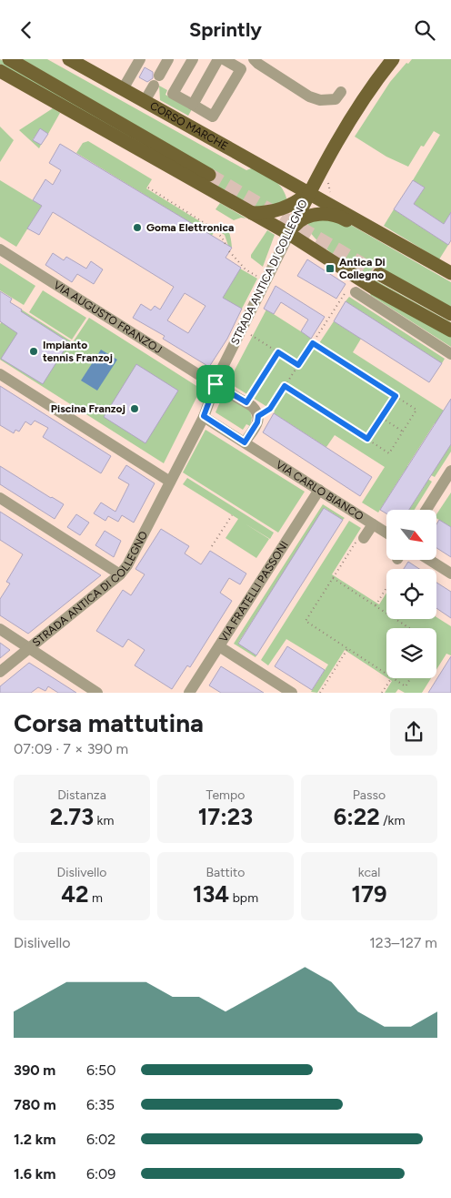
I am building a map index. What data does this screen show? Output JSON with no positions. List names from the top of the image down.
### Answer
{
  "streets": {
    "main road": ["CORSO MARCHE", "STRADA ANTICA DI COLLEGNO"],
    "street": ["VIA AUGUSTO FRANZOJ", "VIA CARLO BIANCO", "VIA FRATELLI PASSONI"]
  },
  "crossings": [
    ["CORSO MARCHE", "STRADA ANTICA DI COLLEGNO"],
    ["STRADA ANTICA DI COLLEGNO", "VIA AUGUSTO FRANZOJ"],
    ["STRADA ANTICA DI COLLEGNO", "VIA CARLO BIANCO"],
    ["VIA CARLO BIANCO", "VIA FRATELLI PASSONI"]
  ],
  "places": {
    "other": ["Goma Elettronica", "Impianto tennis Franzoj", "Piscina Franzoj"],
    "transit": ["Antica Di Collegno"]
  },
  "north": "bottom right",
  "page": {
    "header": "Sprintly",
    "heading": ["Corsa mattutina", "07:09 · 7 × 390 m"],
    "stats": [
      ["Distanza", "2.73 km"],
      ["Tempo", "17:23"],
      ["Passo", "6:22 /km"],
      ["Dislivello", "42 m"],
      ["Battito", "134 bpm"],
      ["kcal", "179"]
    ],
    "chart": ["Dislivello", "123–127 m"],
    "list": [
      {
        "name": "390 m",
        "note": "6:50"
      },
      {
        "name": "780 m",
        "note": "6:35"
      },
      {
        "name": "1.2 km",
        "note": "6:02"
      },
      {
        "name": "1.6 km",
        "note": "6:09"
      }
    ]
  }
}
